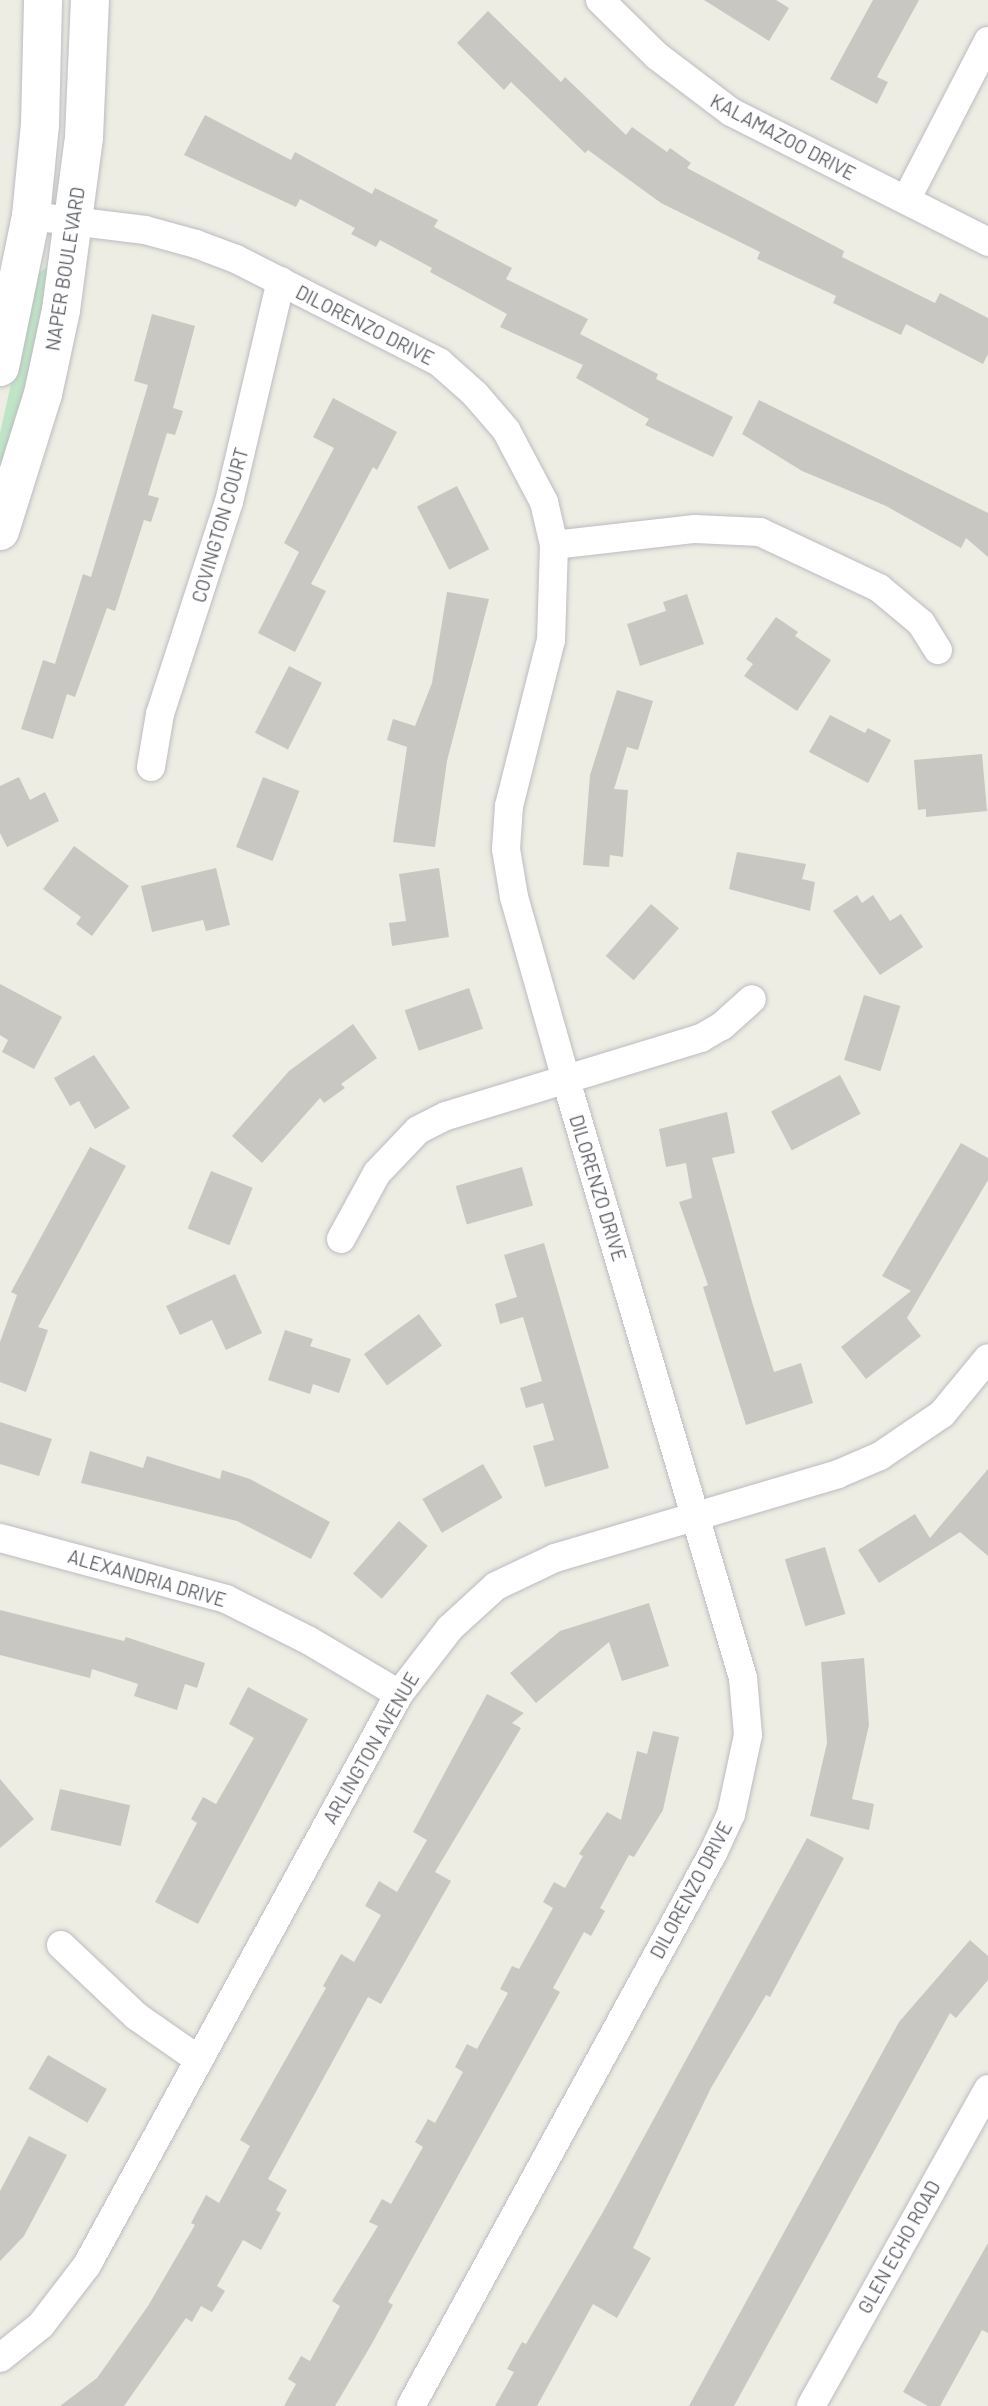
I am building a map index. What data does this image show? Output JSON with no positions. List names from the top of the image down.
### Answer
{
  "streets": {
    "main road": ["NAPER BOULEVARD"],
    "street": [
      "KALAMAZOO DRIVE",
      "DILORENZO DRIVE",
      "COVINGTON COURT",
      "ALEXANDRIA DRIVE",
      "ARLINGTON AVENUE",
      "GLEN ECHO ROAD"
    ]
  },
  "crossings": [
    ["NAPER BOULEVARD", "DILORENZO DRIVE"],
    ["DILORENZO DRIVE", "COVINGTON COURT"],
    ["DILORENZO DRIVE", "ARLINGTON AVENUE"],
    ["ALEXANDRIA DRIVE", "ARLINGTON AVENUE"]
  ]
}
